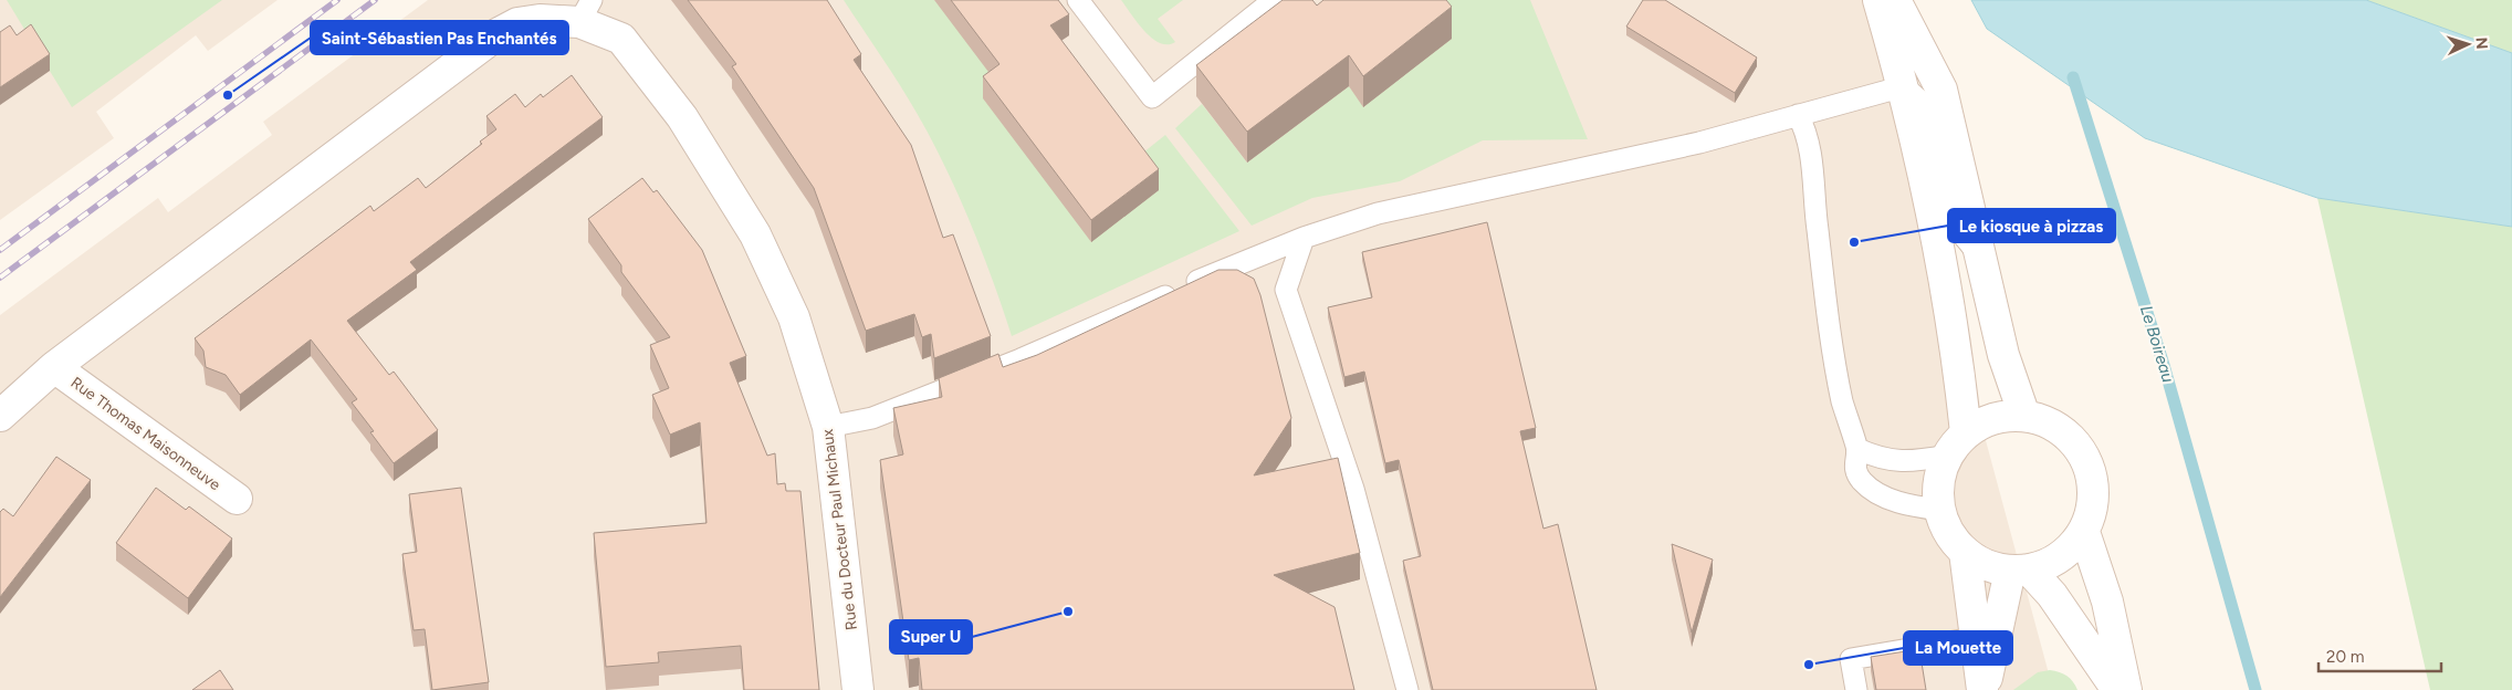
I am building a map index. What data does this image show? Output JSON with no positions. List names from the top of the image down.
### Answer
{
  "streets": {
    "street": ["Rue Thomas Maisonneuve", "Rue du Docteur Paul Michaux"]
  },
  "crossings": [
    ["Rue Thomas Maisonneuve", "Rue du Docteur Paul Michaux"]
  ],
  "water": ["Le Boireau"],
  "places": [
    "Saint-Sébastien Pas Enchantés",
    "Le kiosque à pizzas",
    "Super U",
    "La Mouette"
  ],
  "scale_bar": "20 m",
  "north": "right"
}
